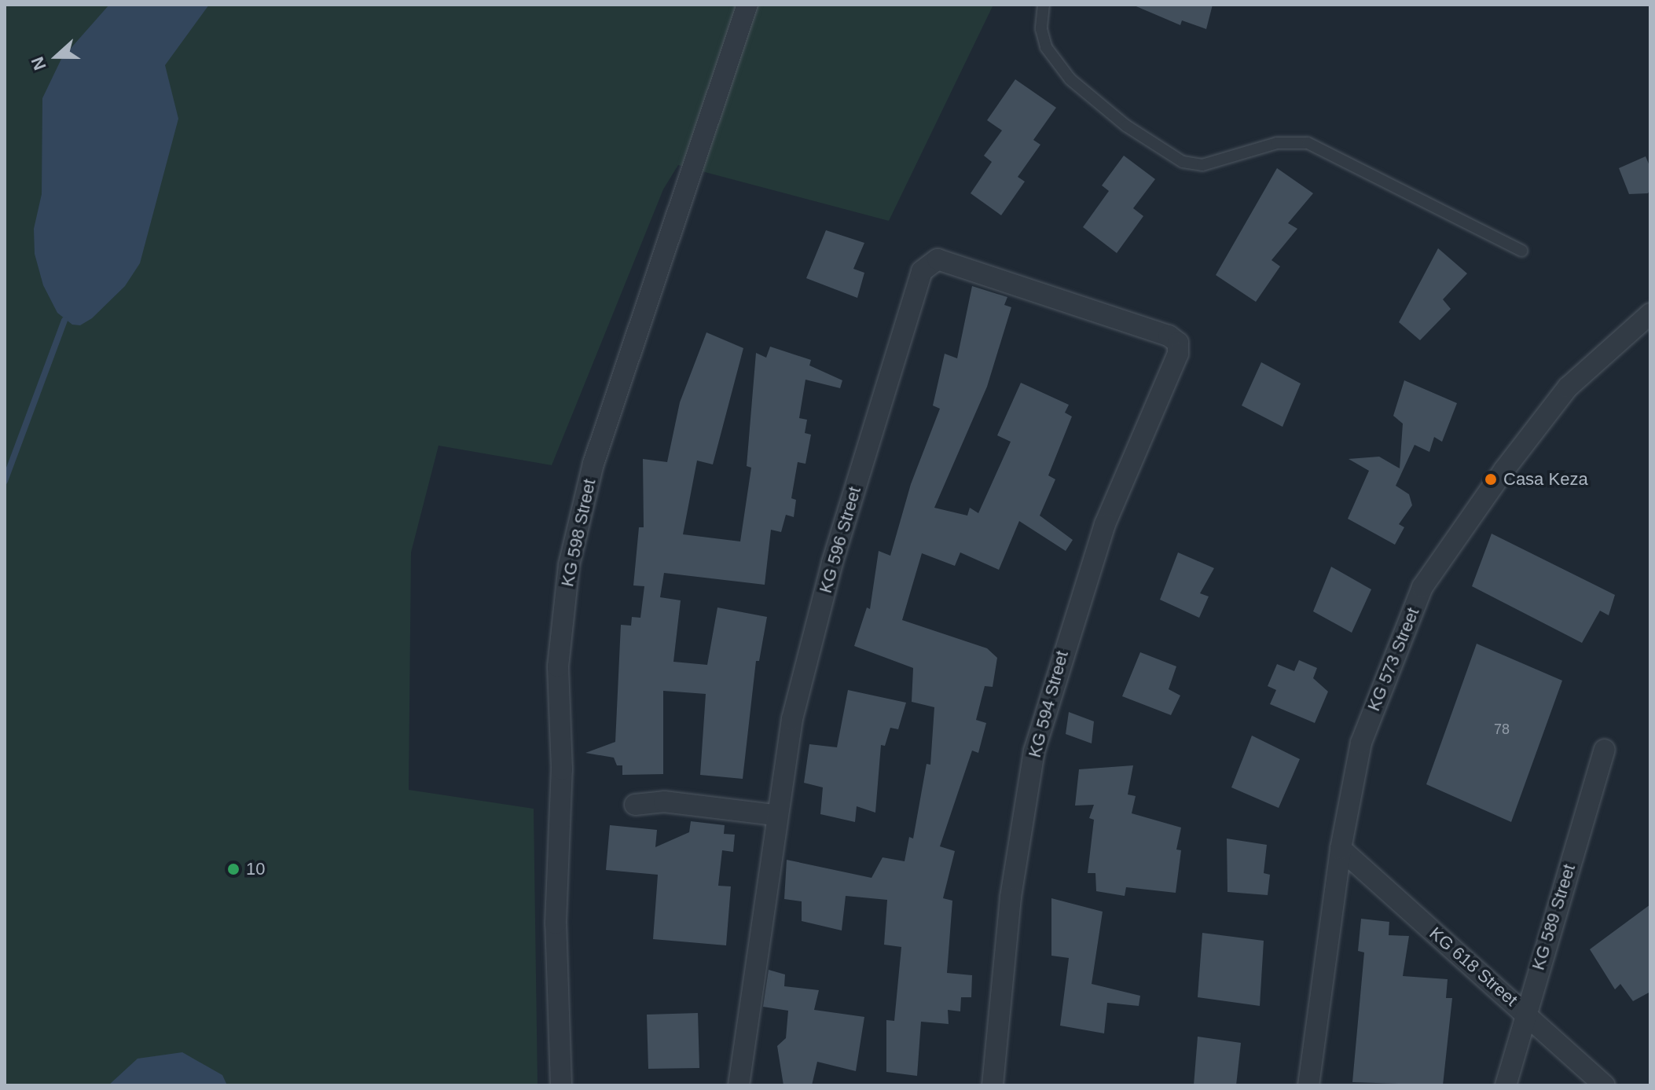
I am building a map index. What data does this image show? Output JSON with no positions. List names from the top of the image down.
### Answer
{
  "streets": {
    "street": [
      "KG 598 Street",
      "KG 596 Street",
      "KG 573 Street",
      "KG 594 Street",
      "KG 589 Street",
      "KG 618 Street"
    ]
  },
  "crossings": [
    ["KG 596 Street", "KG 594 Street"],
    ["KG 573 Street", "KG 618 Street"],
    ["KG 589 Street", "KG 618 Street"]
  ],
  "places": ["Casa Keza", "10"],
  "house_numbers": ["78"],
  "north": "left"
}
